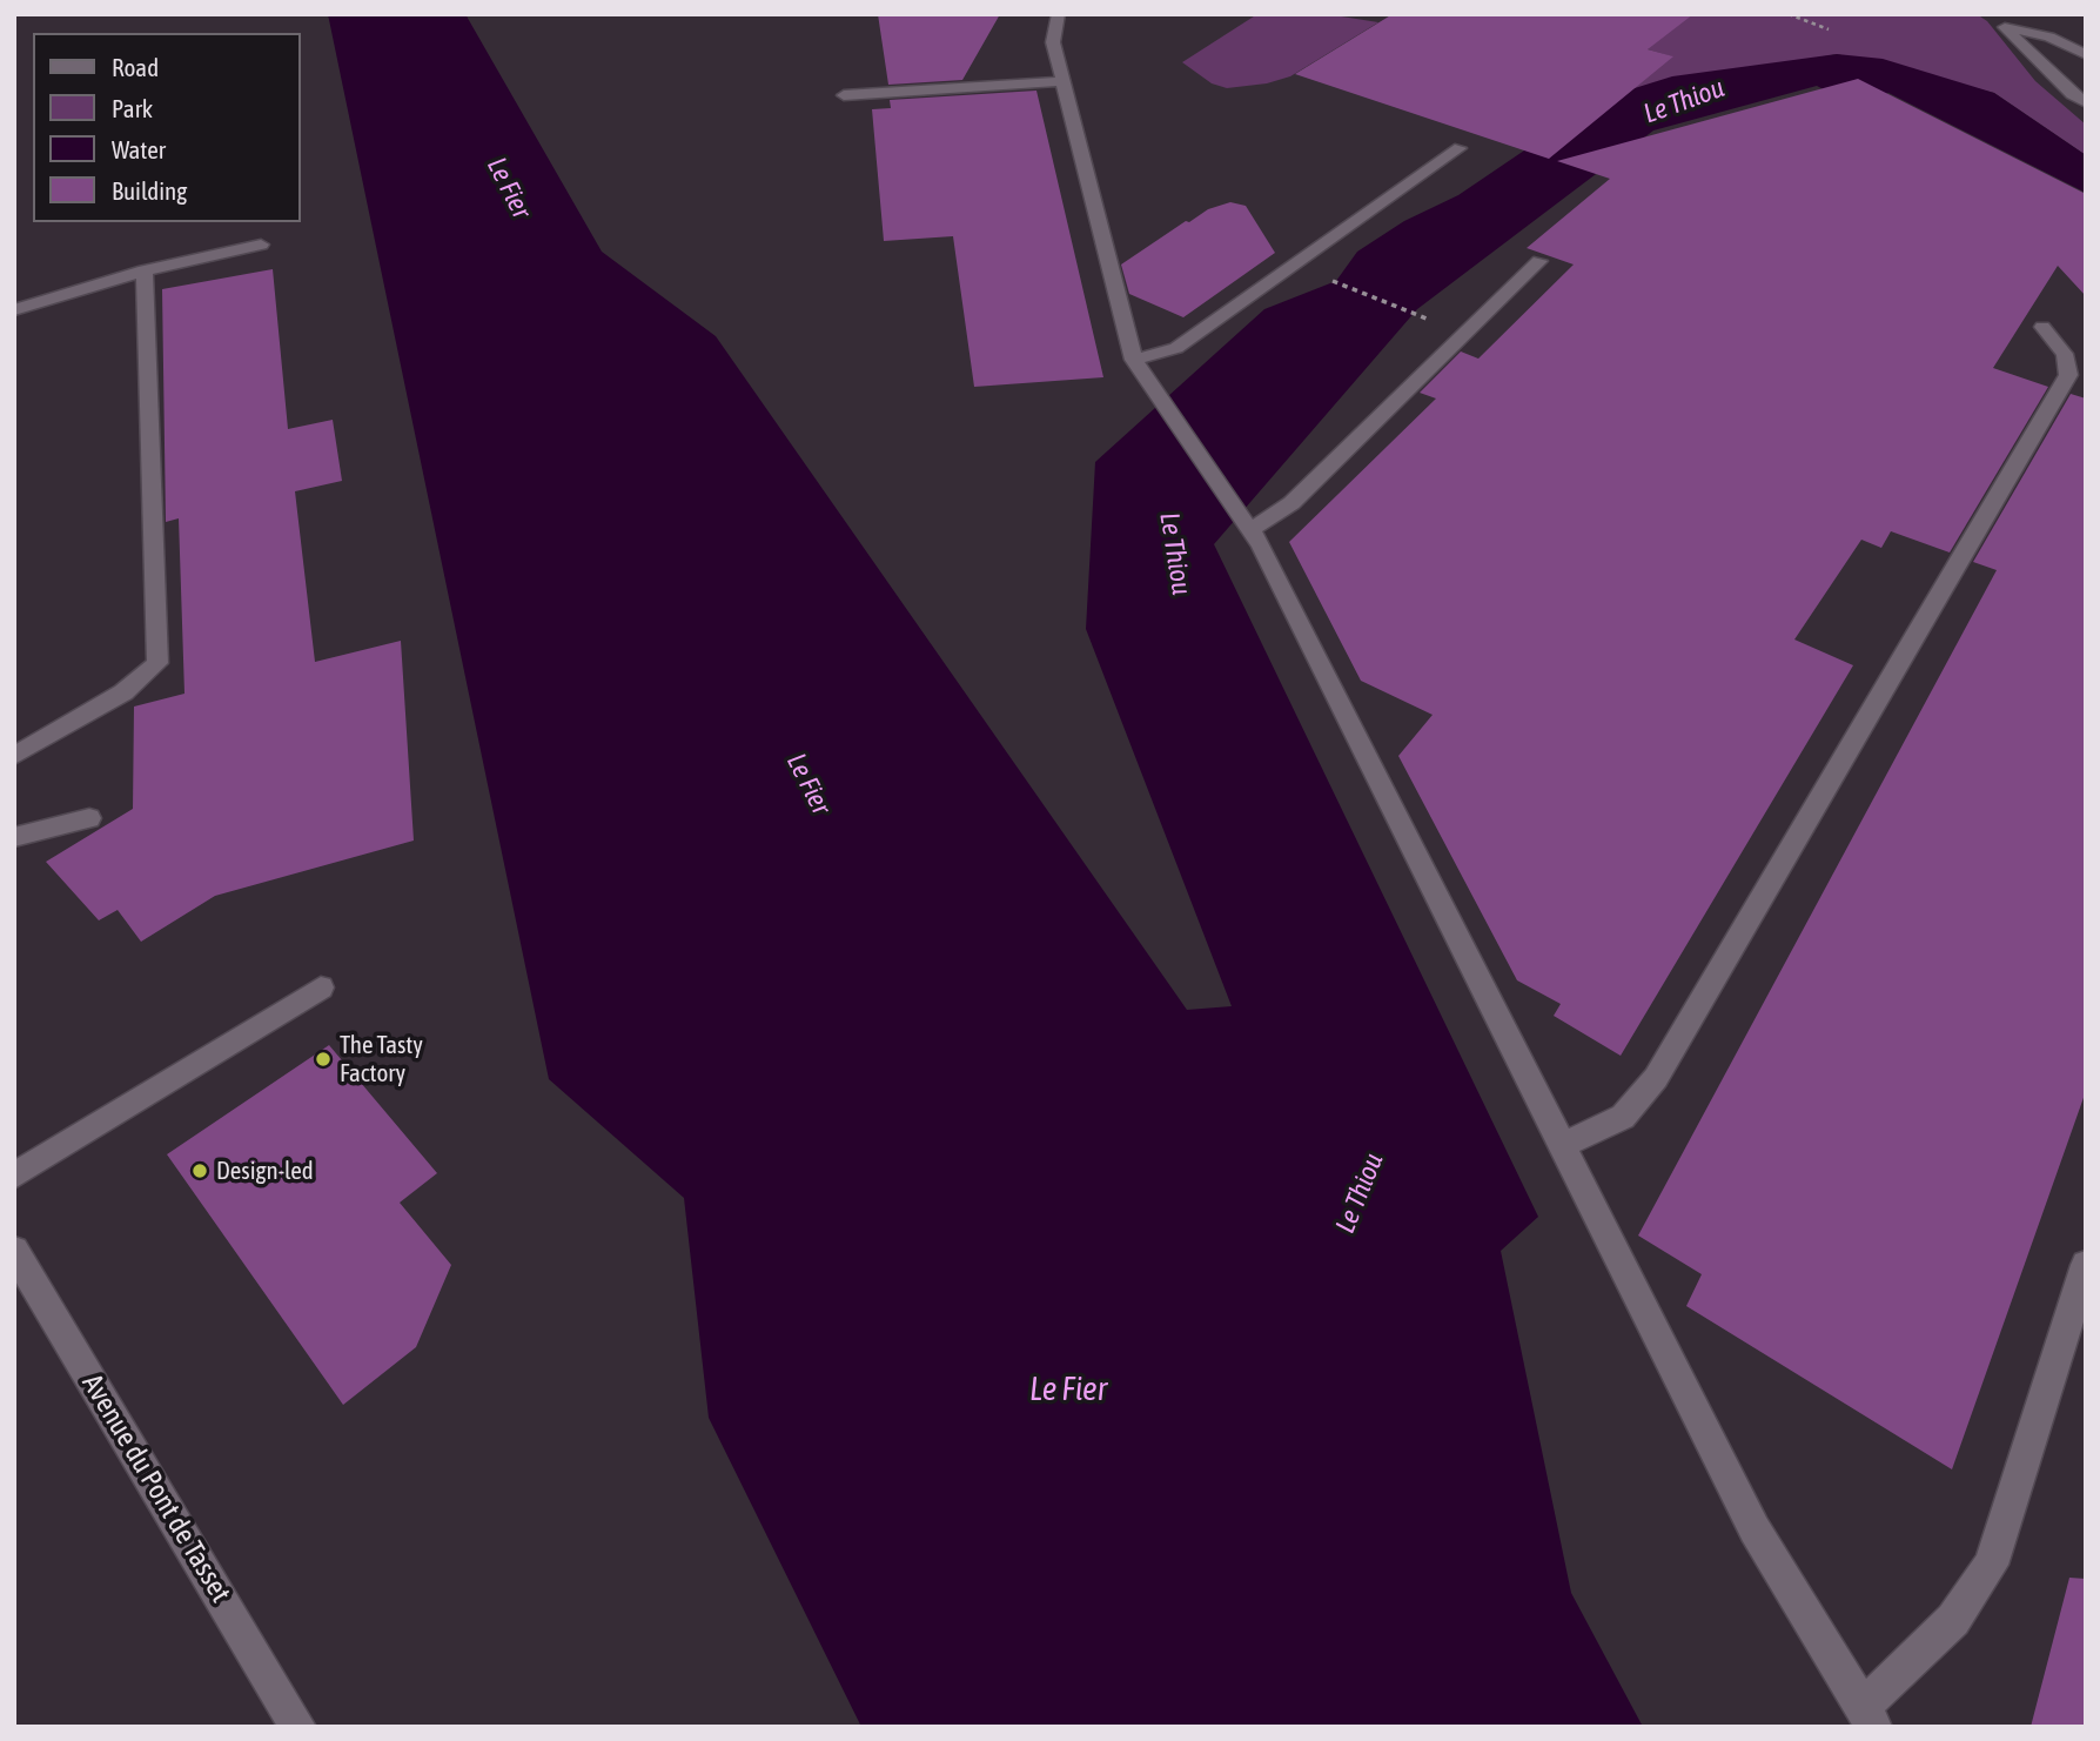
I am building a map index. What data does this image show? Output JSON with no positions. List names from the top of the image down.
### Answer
{
  "streets": {
    "street": ["Avenue du Pont de Tasset"]
  },
  "water": ["Le Thiou", "Le Fier"],
  "places": ["The Tasty Factory", "Design-led"],
  "legend": [
    "Road",
    "Park",
    "Water",
    "Building"
  ]
}
